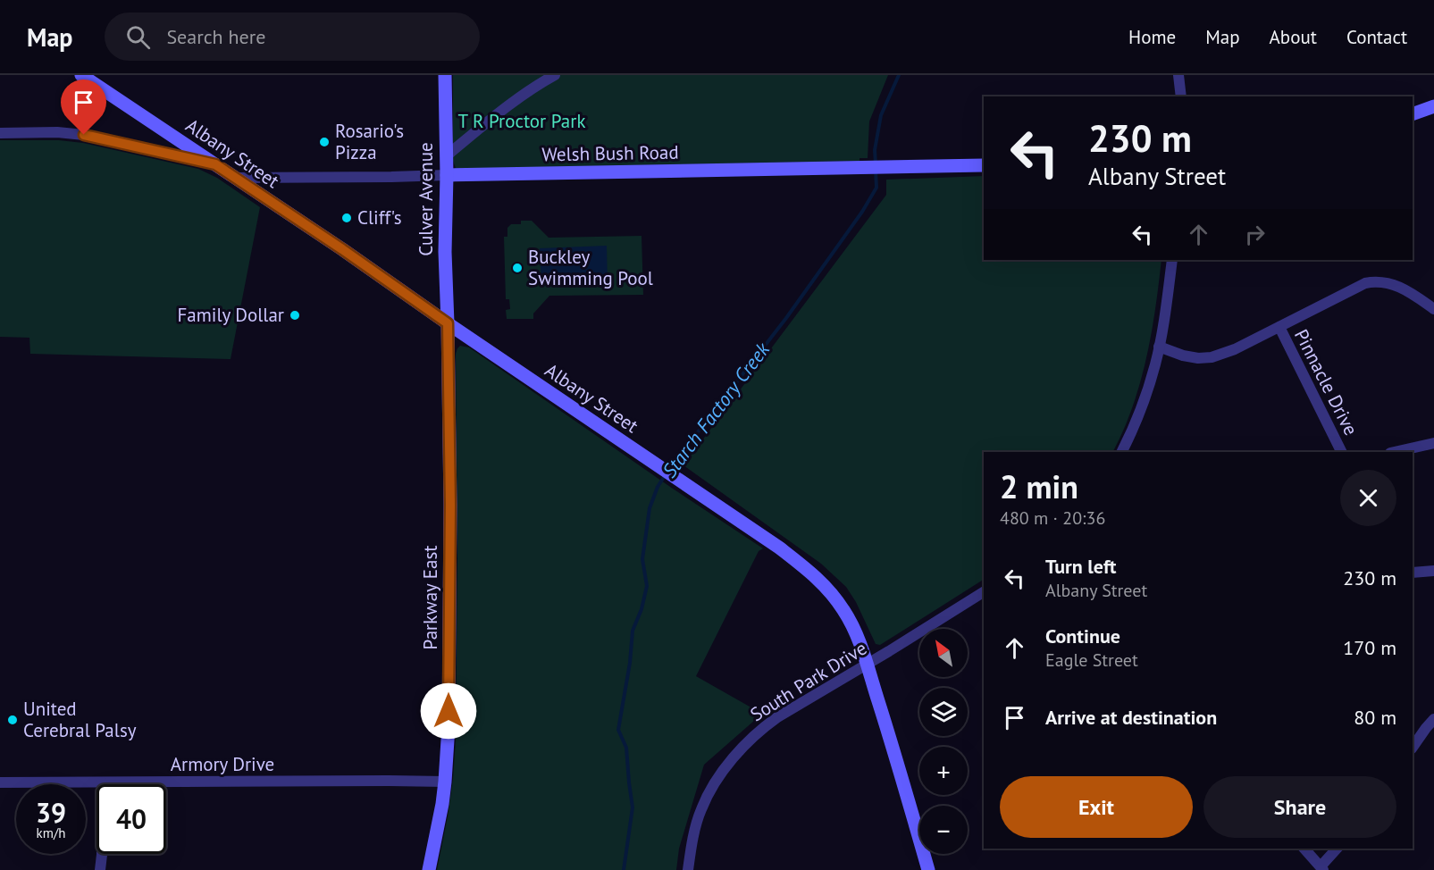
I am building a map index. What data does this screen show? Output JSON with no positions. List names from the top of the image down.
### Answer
{
  "streets": {
    "street": [
      "Albany Street",
      "Welsh Bush Road",
      "Culver Avenue",
      "Pinnacle Drive",
      "Parkway East",
      "South Park Drive",
      "Armory Drive"
    ]
  },
  "crossings": [
    ["Albany Street", "Welsh Bush Road"],
    ["Albany Street", "Culver Avenue"],
    ["Albany Street", "Parkway East"],
    ["Albany Street", "South Park Drive"],
    ["Welsh Bush Road", "Culver Avenue"],
    ["Culver Avenue", "Parkway East"],
    ["Parkway East", "Armory Drive"]
  ],
  "water": ["Starch Factory Creek"],
  "parks": ["T R Proctor Park"],
  "places": [
    "Rosario's Pizza",
    "Cliff's",
    "Buckley Swimming Pool",
    "Family Dollar",
    "United Cerebral Palsy"
  ],
  "north": "top left",
  "page": {
    "header": "Map",
    "search": "Search here",
    "nav": [
      "Home",
      "Map",
      "About",
      "Contact"
    ],
    "turn": ["230 m", "Albany Street"],
    "heading": ["2 min", "480 m · 20:36"],
    "list": [
      {
        "name": "Turn left",
        "note": "Albany Street",
        "value": "230 m"
      },
      {
        "name": "Continue",
        "note": "Eagle Street",
        "value": "170 m"
      },
      {
        "name": "Arrive at destination",
        "value": "80 m"
      }
    ],
    "map_buttons": ["+", "−"],
    "buttons": ["Exit", "Share"],
    "speed": "39 km/h",
    "limit": "40"
  }
}
